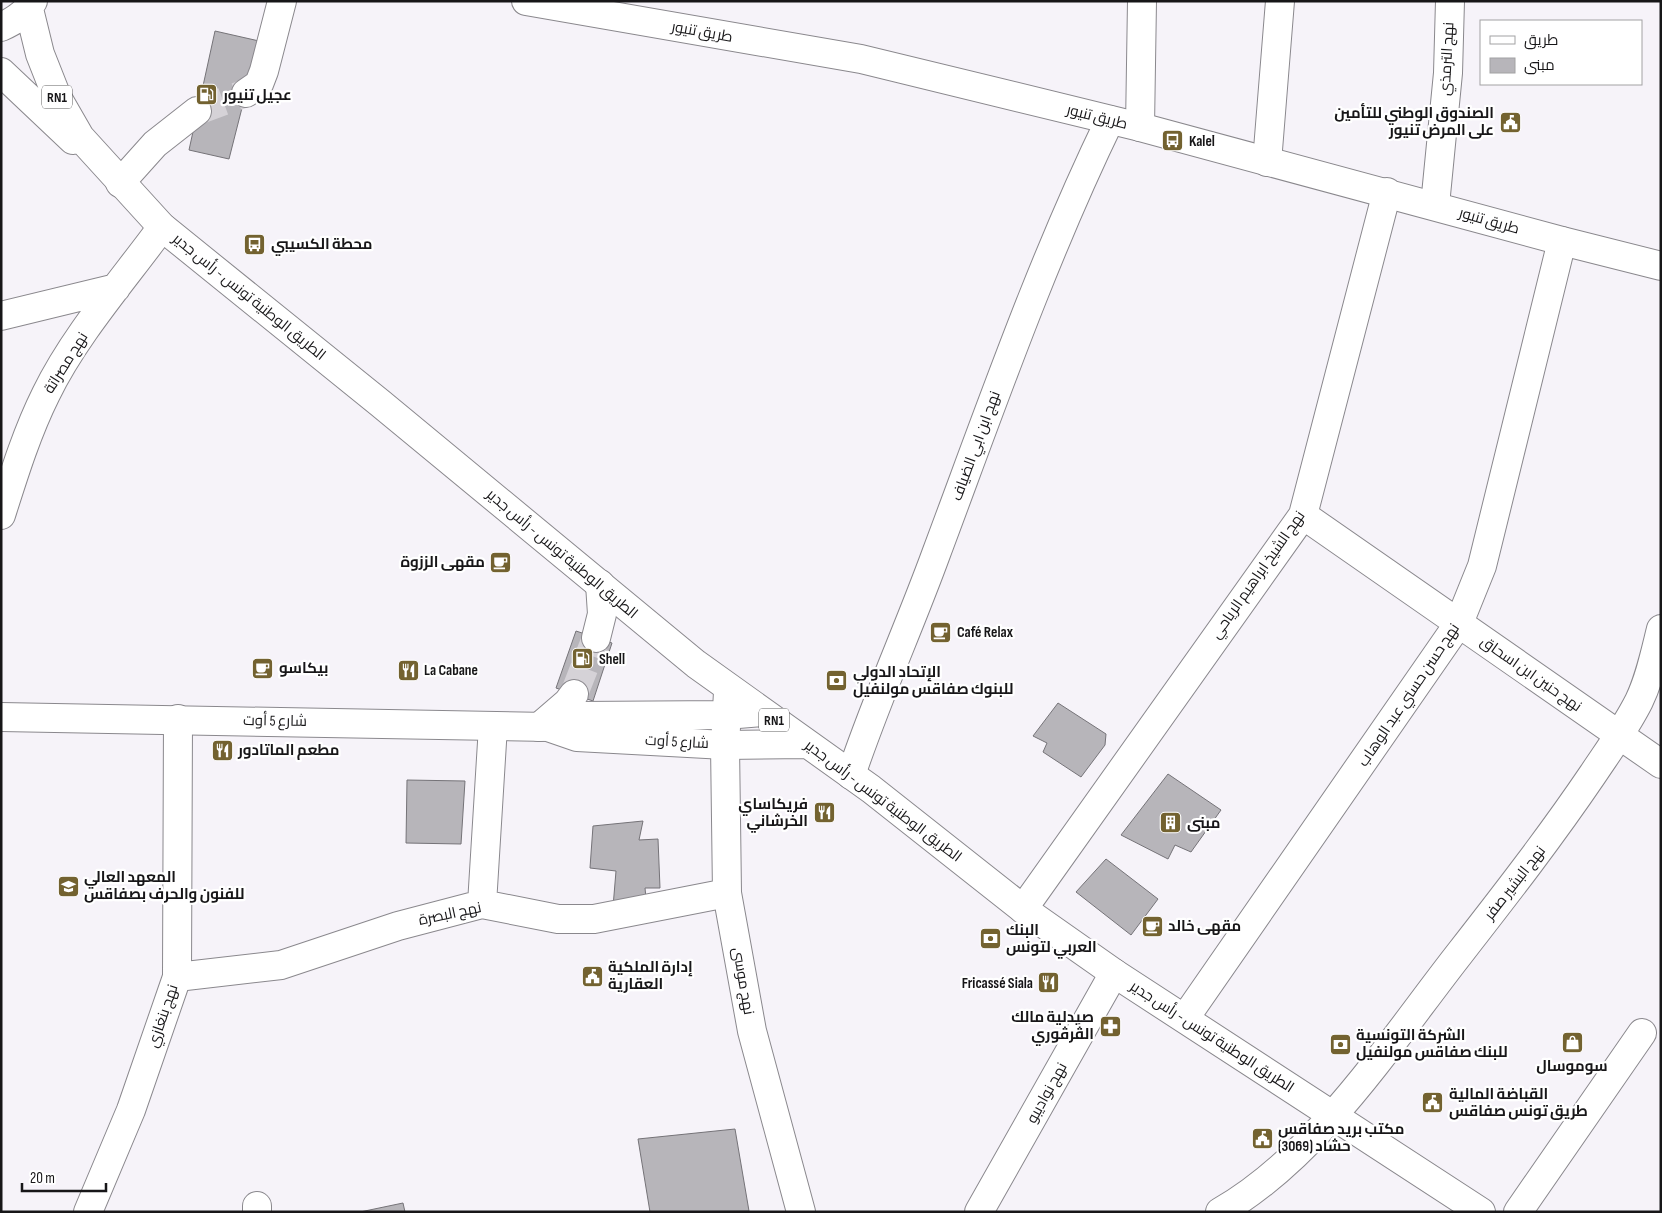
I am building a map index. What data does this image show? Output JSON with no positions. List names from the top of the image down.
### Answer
{
  "streets": {
    "street": [
      "طريق تنيور",
      "نهج الترمذي",
      "RN1",
      "الطريق الوطنية تونس - رأس جدير",
      "نهج مصراتة",
      "نهج ابن ابي الضياف",
      "نهج الشيخ ابراهيم الرياحي",
      "نهج حنين ابن اسحاق",
      "نهج حسن حسني عبد الوهاب",
      "شارع 5 أوت",
      "نهج البشير صفر",
      "نهج البصرة",
      "نهج موسى",
      "نهج بنغازي",
      "نهج نواديبو"
    ]
  },
  "crossings": [
    ["طريق تنيور", "نهج الترمذي"],
    ["طريق تنيور", "نهج ابن ابي الضياف"],
    ["طريق تنيور", "نهج الشيخ ابراهيم الرياحي"],
    ["طريق تنيور", "نهج حسن حسني عبد الوهاب"],
    ["RN1", "الطريق الوطنية تونس - رأس جدير"],
    ["الطريق الوطنية تونس - رأس جدير", "نهج مصراتة"],
    ["الطريق الوطنية تونس - رأس جدير", "نهج ابن ابي الضياف"],
    ["الطريق الوطنية تونس - رأس جدير", "نهج الشيخ ابراهيم الرياحي"],
    ["الطريق الوطنية تونس - رأس جدير", "نهج حسن حسني عبد الوهاب"],
    ["الطريق الوطنية تونس - رأس جدير", "شارع 5 أوت"],
    ["الطريق الوطنية تونس - رأس جدير", "نهج البشير صفر"],
    ["الطريق الوطنية تونس - رأس جدير", "نهج موسى"],
    ["الطريق الوطنية تونس - رأس جدير", "نهج نواديبو"],
    ["نهج الشيخ ابراهيم الرياحي", "نهج حنين ابن اسحاق"],
    ["نهج حنين ابن اسحاق", "نهج حسن حسني عبد الوهاب"],
    ["نهج حنين ابن اسحاق", "نهج البشير صفر"],
    ["شارع 5 أوت", "نهج موسى"],
    ["شارع 5 أوت", "نهج بنغازي"],
    ["نهج البصرة", "نهج موسى"],
    ["نهج البصرة", "نهج بنغازي"]
  ],
  "places": {
    "fuel station": ["عجيل تنيور", "Shell"],
    "public building": [
      "الصندوق الوطني للتأمين على المرض تنيور",
      "إدارة الملكية العقارية",
      "القباضة المالية طريق تونس صفاقس",
      "مكتب بريد صفاقس حشاد (3069)"
    ],
    "bus stop": ["Kalel", "محطة الكسيبي"],
    "cafe": [
      "مقهى الززوة",
      "Café Relax",
      "بيكاسو",
      "مقهى خالد"
    ],
    "restaurant": [
      "La Cabane",
      "مطعم الماتادور",
      "فريكاساي الخرشاني",
      "Fricassé Siala"
    ],
    "bank": ["الإتحاد الدولي للبنوك صفاقس مولنفيل", "البنك العربي لتونس", "الشركة التونسية للبنك صفاقس مولنفيل"],
    "building": ["مبنى"],
    "school or university": ["المعهد العالي للفنون والحرف بصفاقس"],
    "pharmacy": ["صيدلية مالك الڤرڤوري"],
    "shop": ["سوموسال"]
  },
  "legend": ["طريق", "مبنى"],
  "scale_bar": "20 m"
}
